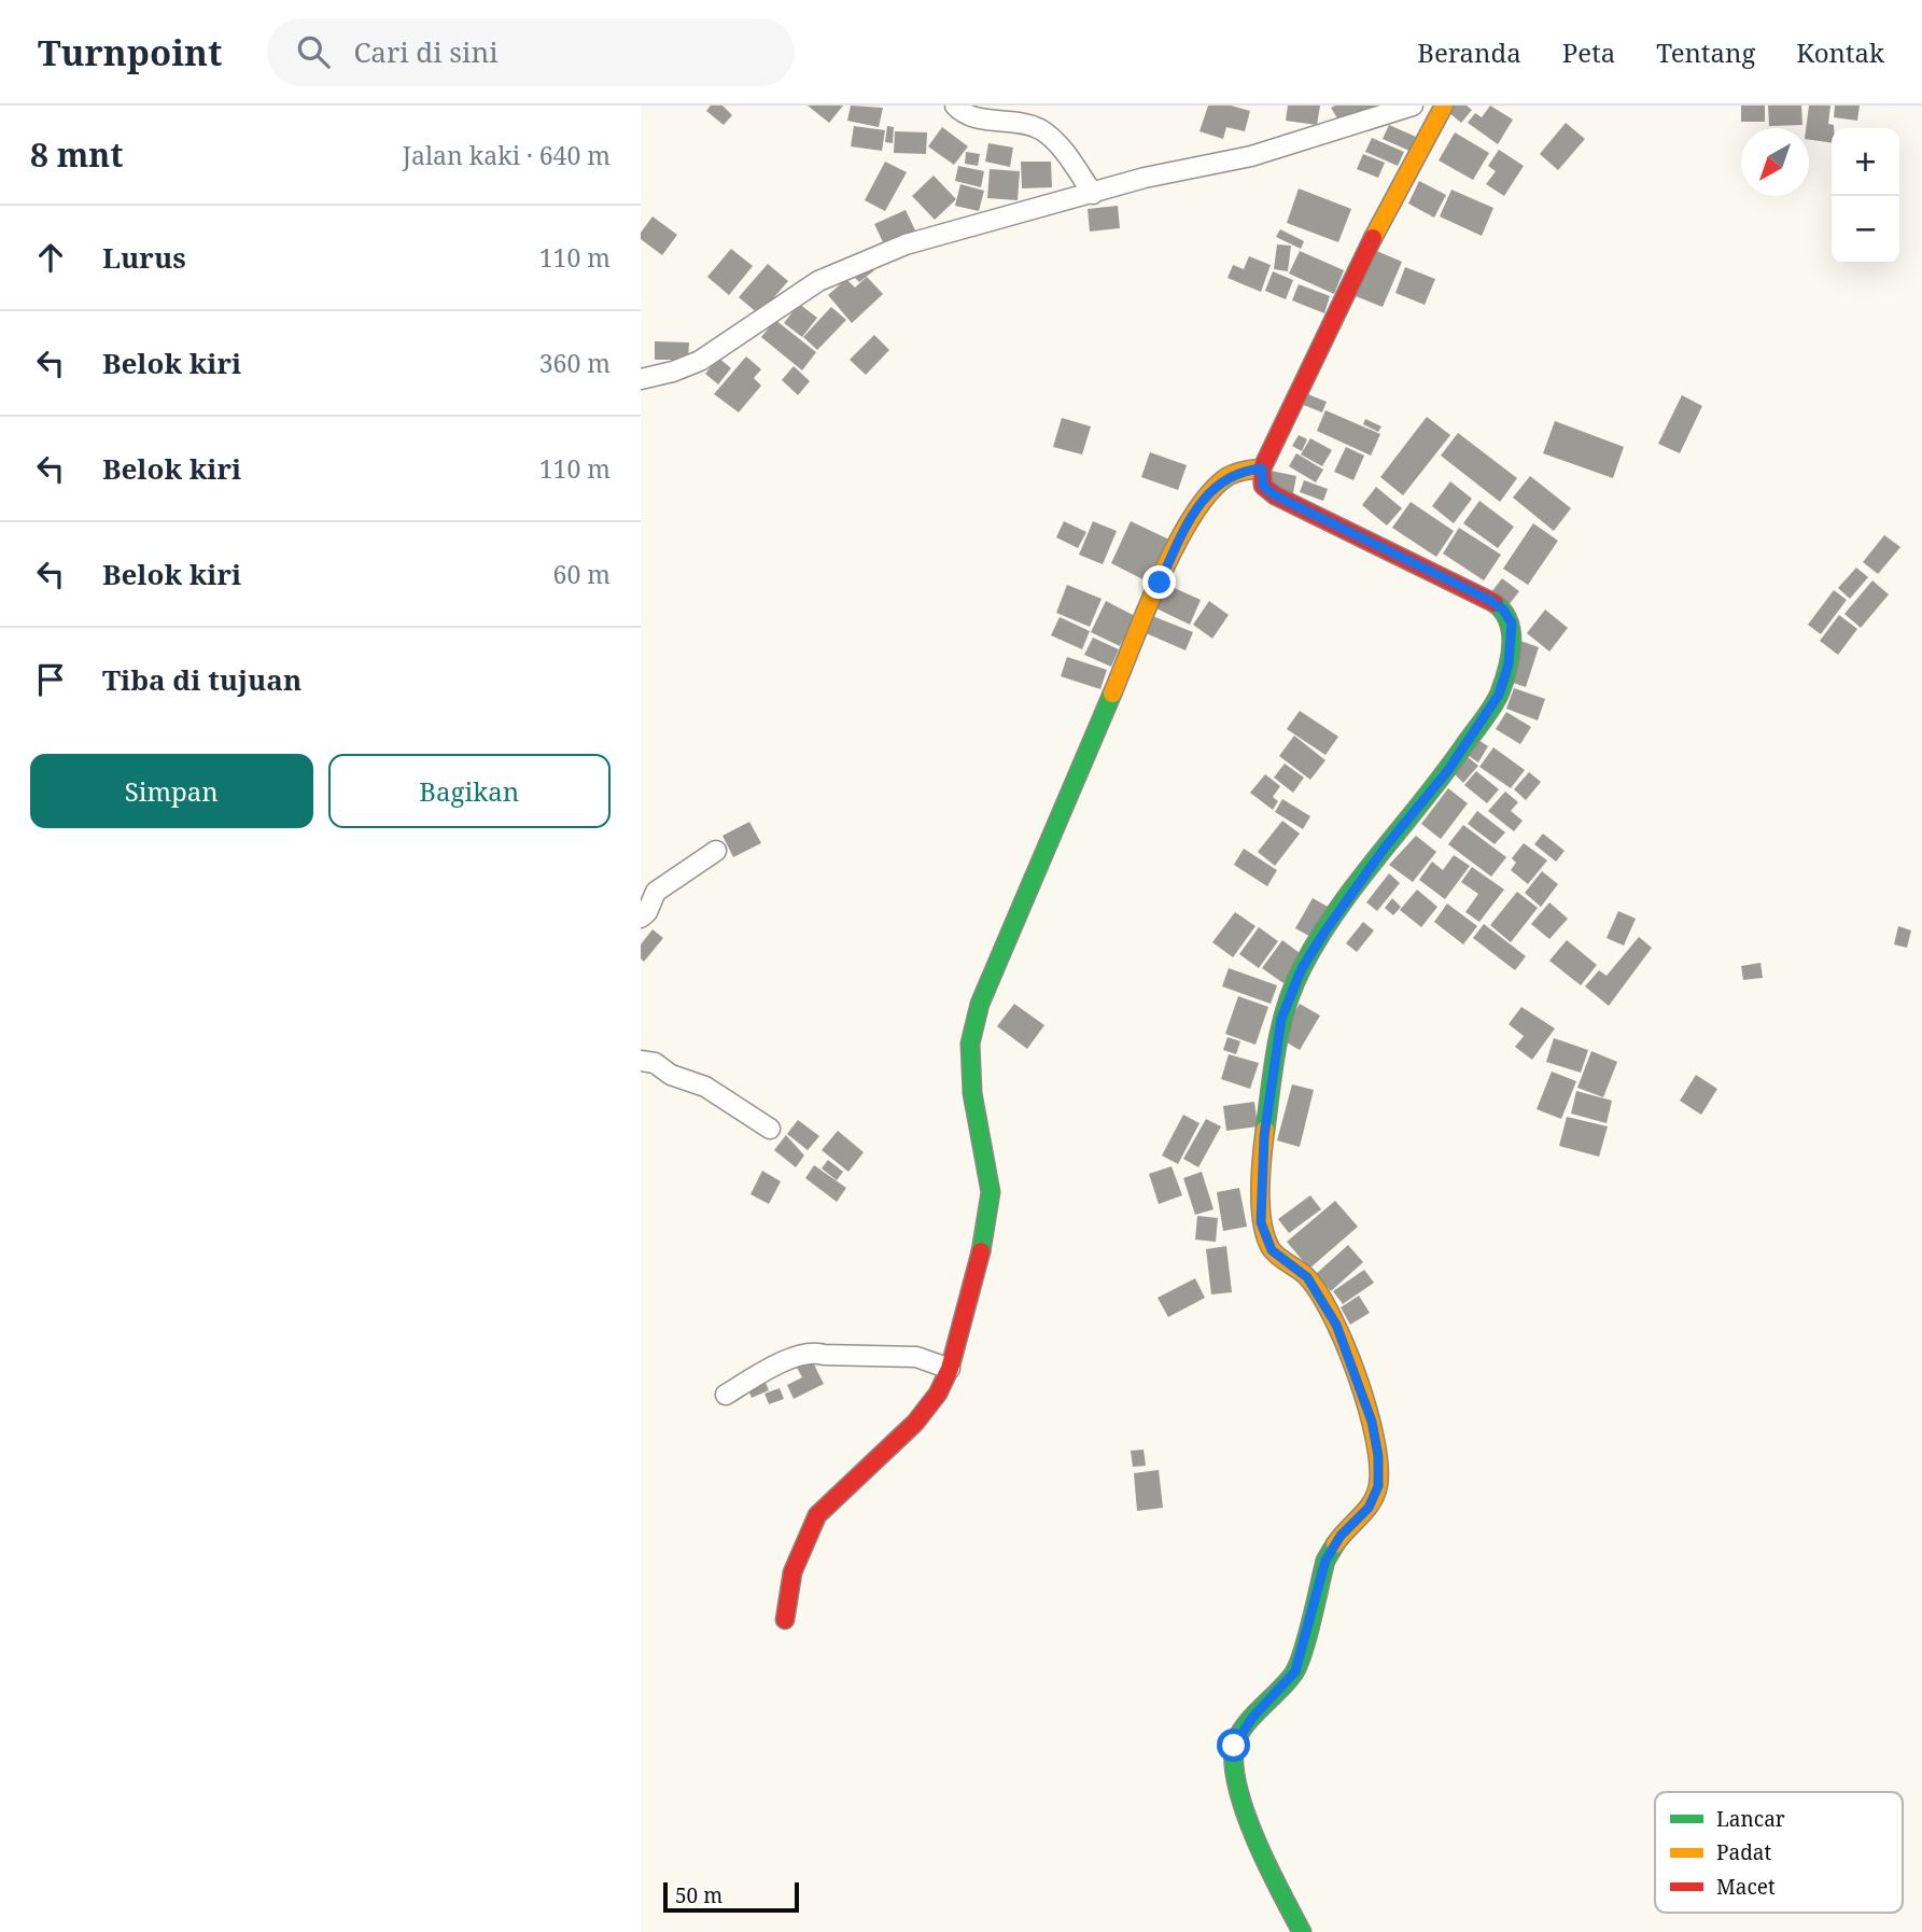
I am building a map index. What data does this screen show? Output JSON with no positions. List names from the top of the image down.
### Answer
{
  "legend": ["Lancar", "Padat", "Macet"],
  "scale_bar": "50 m",
  "north": "bottom left",
  "page": {
    "header": "Turnpoint",
    "search": "Cari di sini",
    "nav": [
      "Beranda",
      "Peta",
      "Tentang",
      "Kontak"
    ],
    "heading": ["8 mnt", "Jalan kaki · 640 m"],
    "map_buttons": ["+", "−"],
    "list": [
      ["Lurus", "110 m"],
      ["Belok kiri", "360 m"],
      ["Belok kiri", "110 m"],
      ["Belok kiri", "60 m"],
      "Tiba di tujuan"
    ],
    "buttons": ["Simpan", "Bagikan"],
    "scale": "50 m"
  }
}
